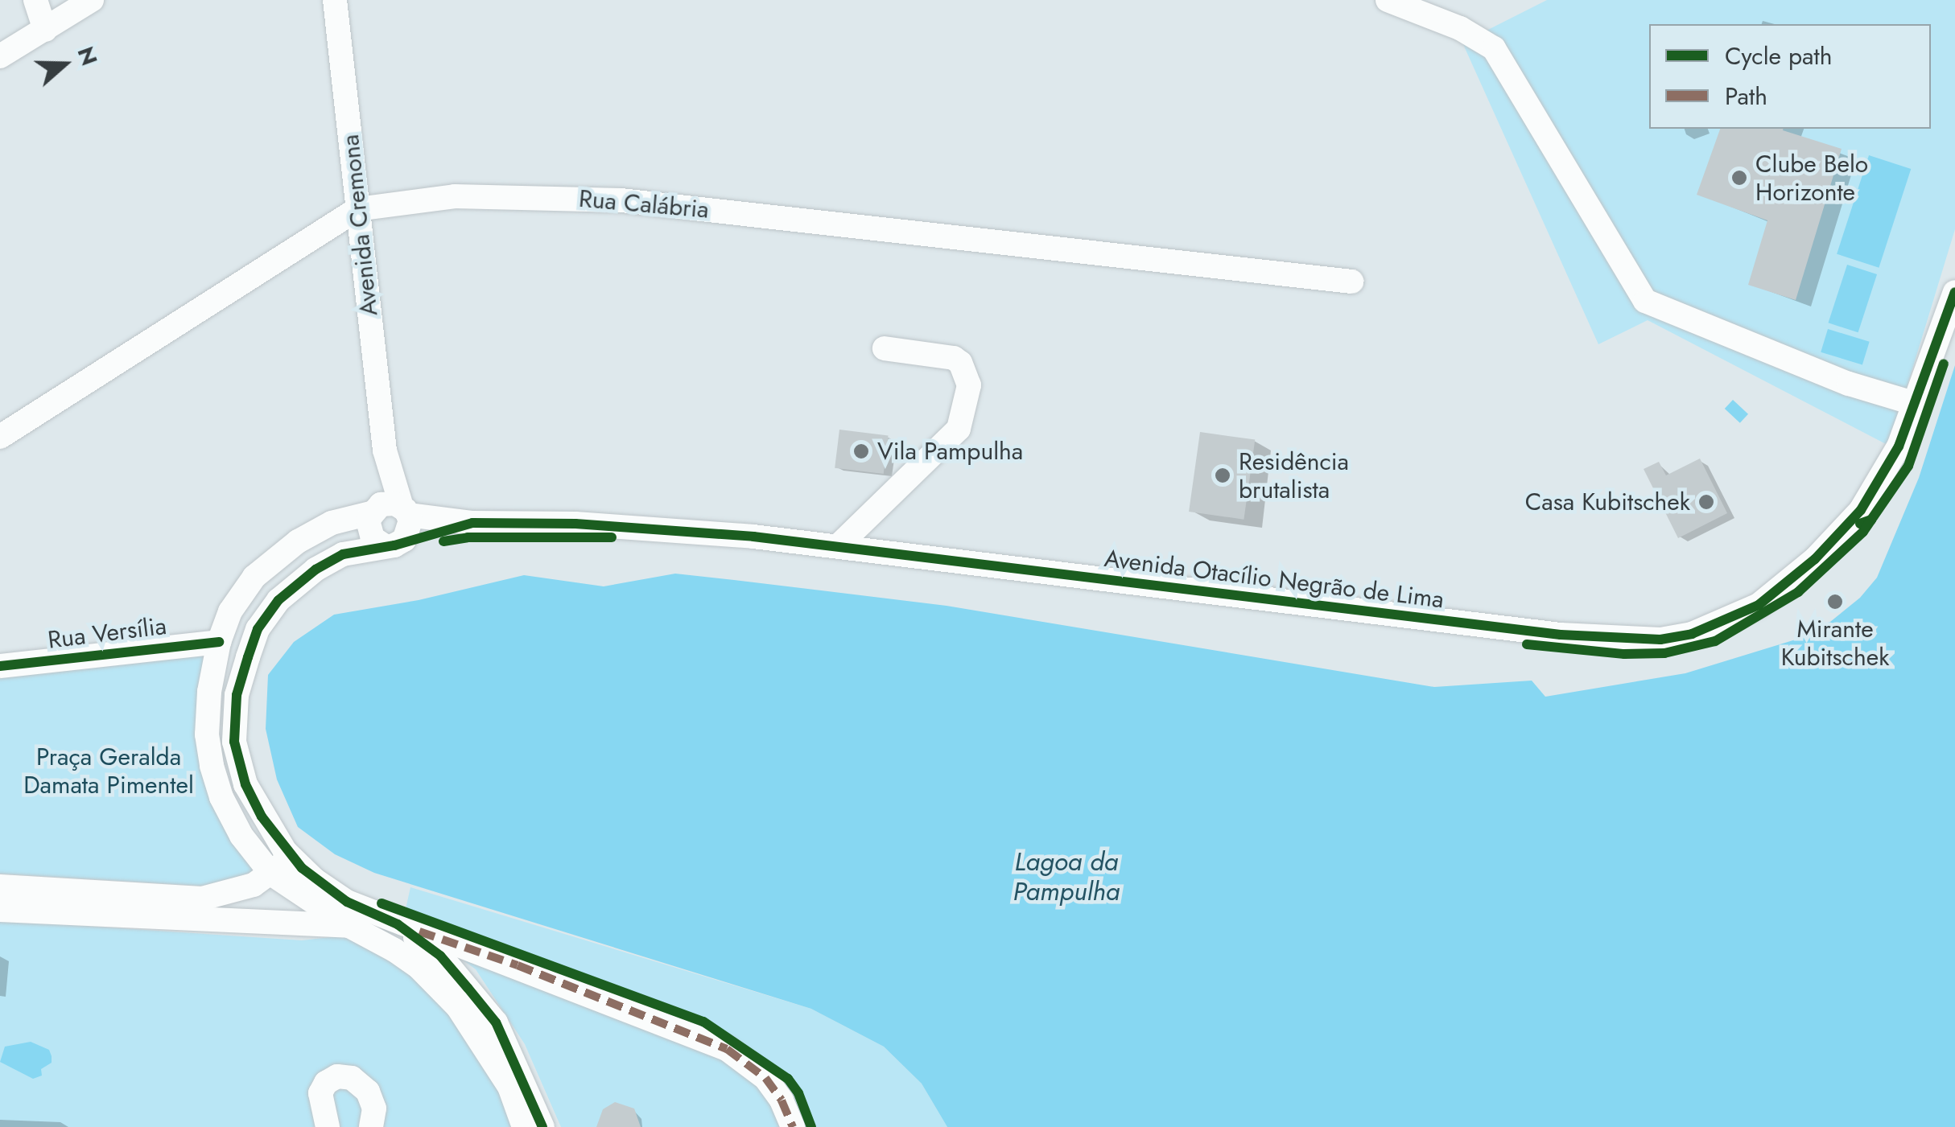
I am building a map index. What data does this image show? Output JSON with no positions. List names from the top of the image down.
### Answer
{
  "streets": {
    "street": [
      "Rua Calábria",
      "Avenida Cremona",
      "Avenida Otacílio Negrão de Lima",
      "Rua Versília"
    ]
  },
  "crossings": [
    ["Rua Calábria", "Avenida Cremona"],
    ["Avenida Cremona", "Avenida Otacílio Negrão de Lima"]
  ],
  "water": ["Lagoa da Pampulha"],
  "parks": ["Praça Geralda Damata Pimentel"],
  "places": [
    "Clube Belo Horizonte",
    "Vila Pampulha",
    "Residência brutalista",
    "Casa Kubitschek",
    "Mirante Kubitschek"
  ],
  "legend": ["Cycle path", "Path"],
  "north": "right"
}
